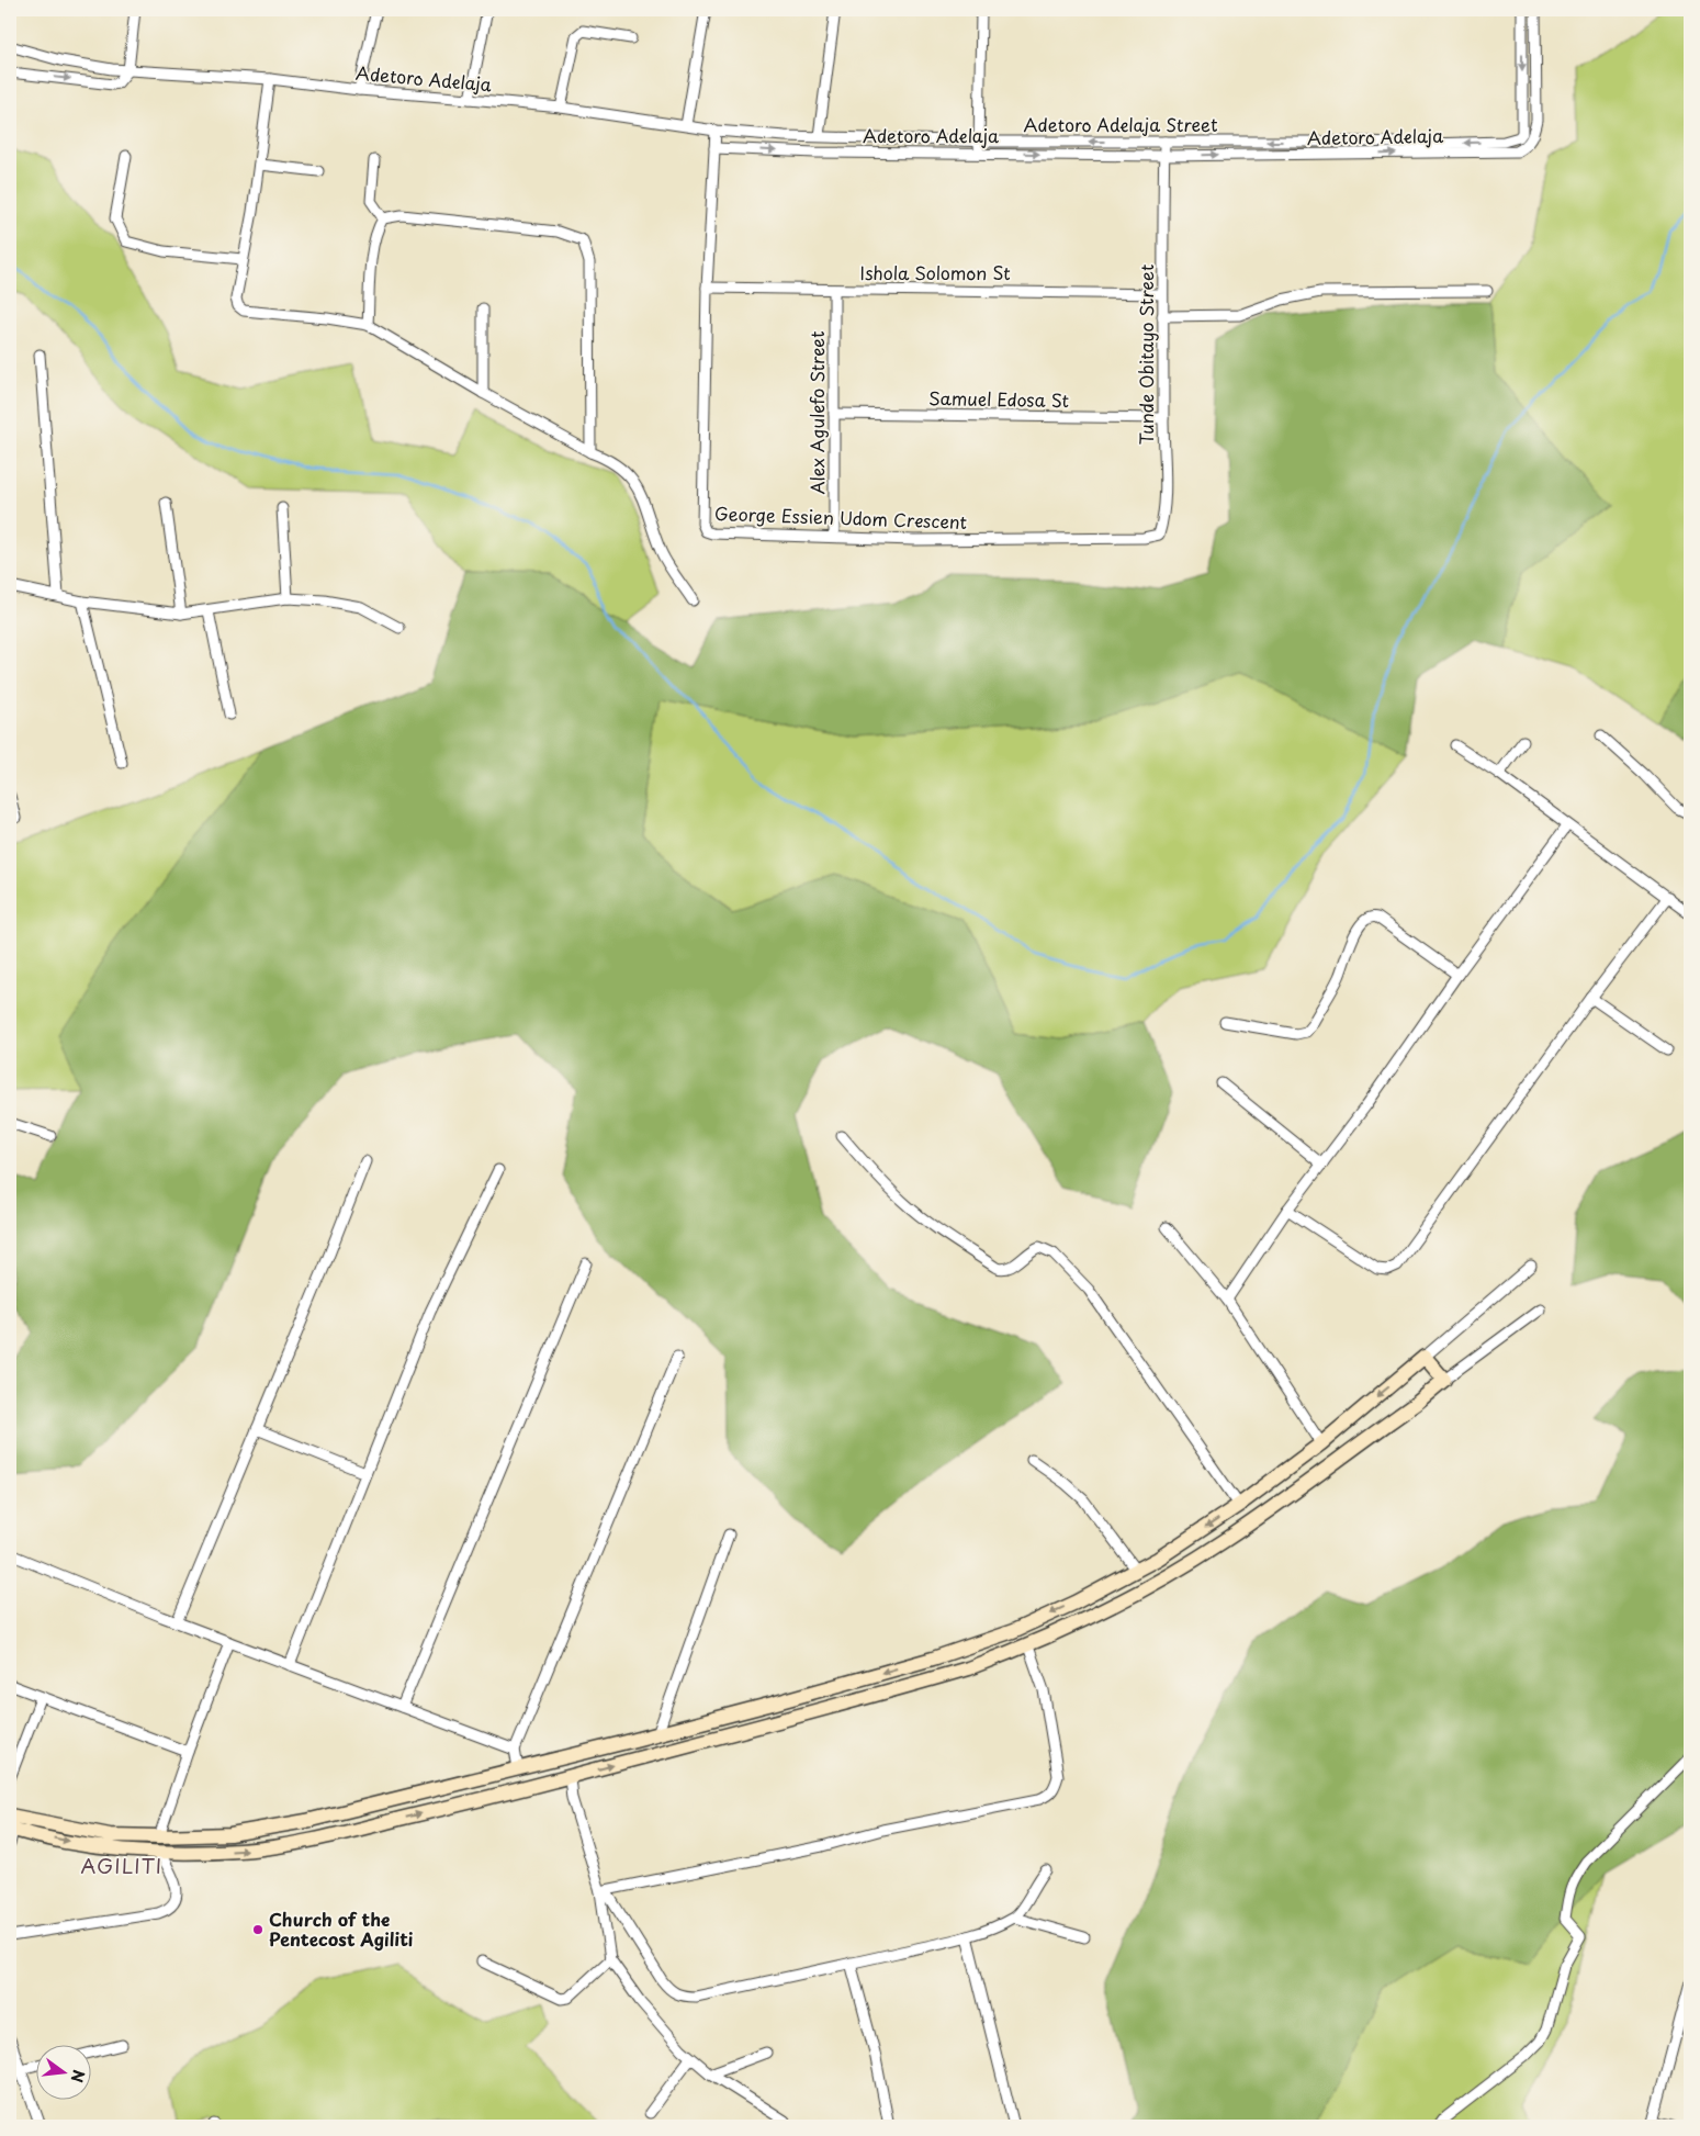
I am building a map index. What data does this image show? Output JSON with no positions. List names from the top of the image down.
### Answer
{
  "streets": {
    "street": [
      "Adetoro Adelaja",
      "Adetoro Adelaja Street",
      "Ishola Solomon St",
      "Tunde Obitayo Street",
      "Samuel Edosa St",
      "Alex Agulefo Street",
      "George Essien Udom Crescent"
    ]
  },
  "crossings": [
    ["Adetoro Adelaja", "Adetoro Adelaja Street"],
    ["Adetoro Adelaja", "Tunde Obitayo Street"],
    ["Adetoro Adelaja", "George Essien Udom Crescent"],
    ["Adetoro Adelaja Street", "Tunde Obitayo Street"],
    ["Adetoro Adelaja Street", "George Essien Udom Crescent"],
    ["Ishola Solomon St", "Tunde Obitayo Street"],
    ["Ishola Solomon St", "Alex Agulefo Street"],
    ["Ishola Solomon St", "George Essien Udom Crescent"],
    ["Tunde Obitayo Street", "Samuel Edosa St"],
    ["Tunde Obitayo Street", "George Essien Udom Crescent"],
    ["Samuel Edosa St", "Alex Agulefo Street"],
    ["Alex Agulefo Street", "George Essien Udom Crescent"]
  ],
  "one_way": ["Adetoro Adelaja", "Adetoro Adelaja Street"],
  "districts": ["AGILITI"],
  "places": ["Church of the Pentecost Agiliti"],
  "north": "right"
}
